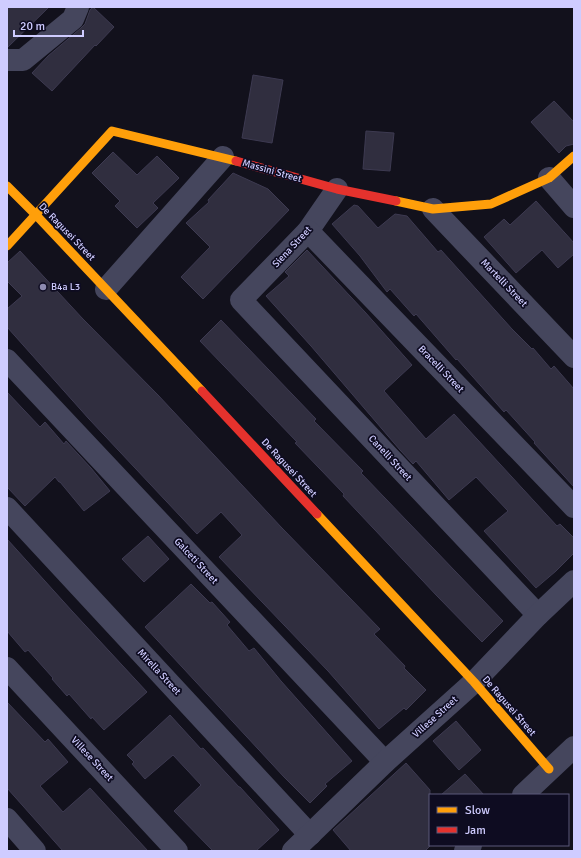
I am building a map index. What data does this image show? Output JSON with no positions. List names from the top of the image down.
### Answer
{
  "streets": {
    "street": [
      "Massini Street",
      "De Ragusei Street",
      "Siena Street",
      "Martelli Street",
      "Bracelli Street",
      "Canelli Street",
      "Galceti Street",
      "Mirella Street",
      "Villese Street"
    ]
  },
  "crossings": [
    ["Massini Street", "De Ragusei Street"],
    ["Massini Street", "Siena Street"],
    ["Massini Street", "Martelli Street"],
    ["De Ragusei Street", "Villese Street"],
    ["Siena Street", "Bracelli Street"],
    ["Siena Street", "Canelli Street"],
    ["Canelli Street", "Villese Street"],
    ["Galceti Street", "Villese Street"],
    ["Mirella Street", "Villese Street"]
  ],
  "places": ["B4a L3"],
  "legend": ["Slow", "Jam"],
  "scale_bar": "20 m"
}
